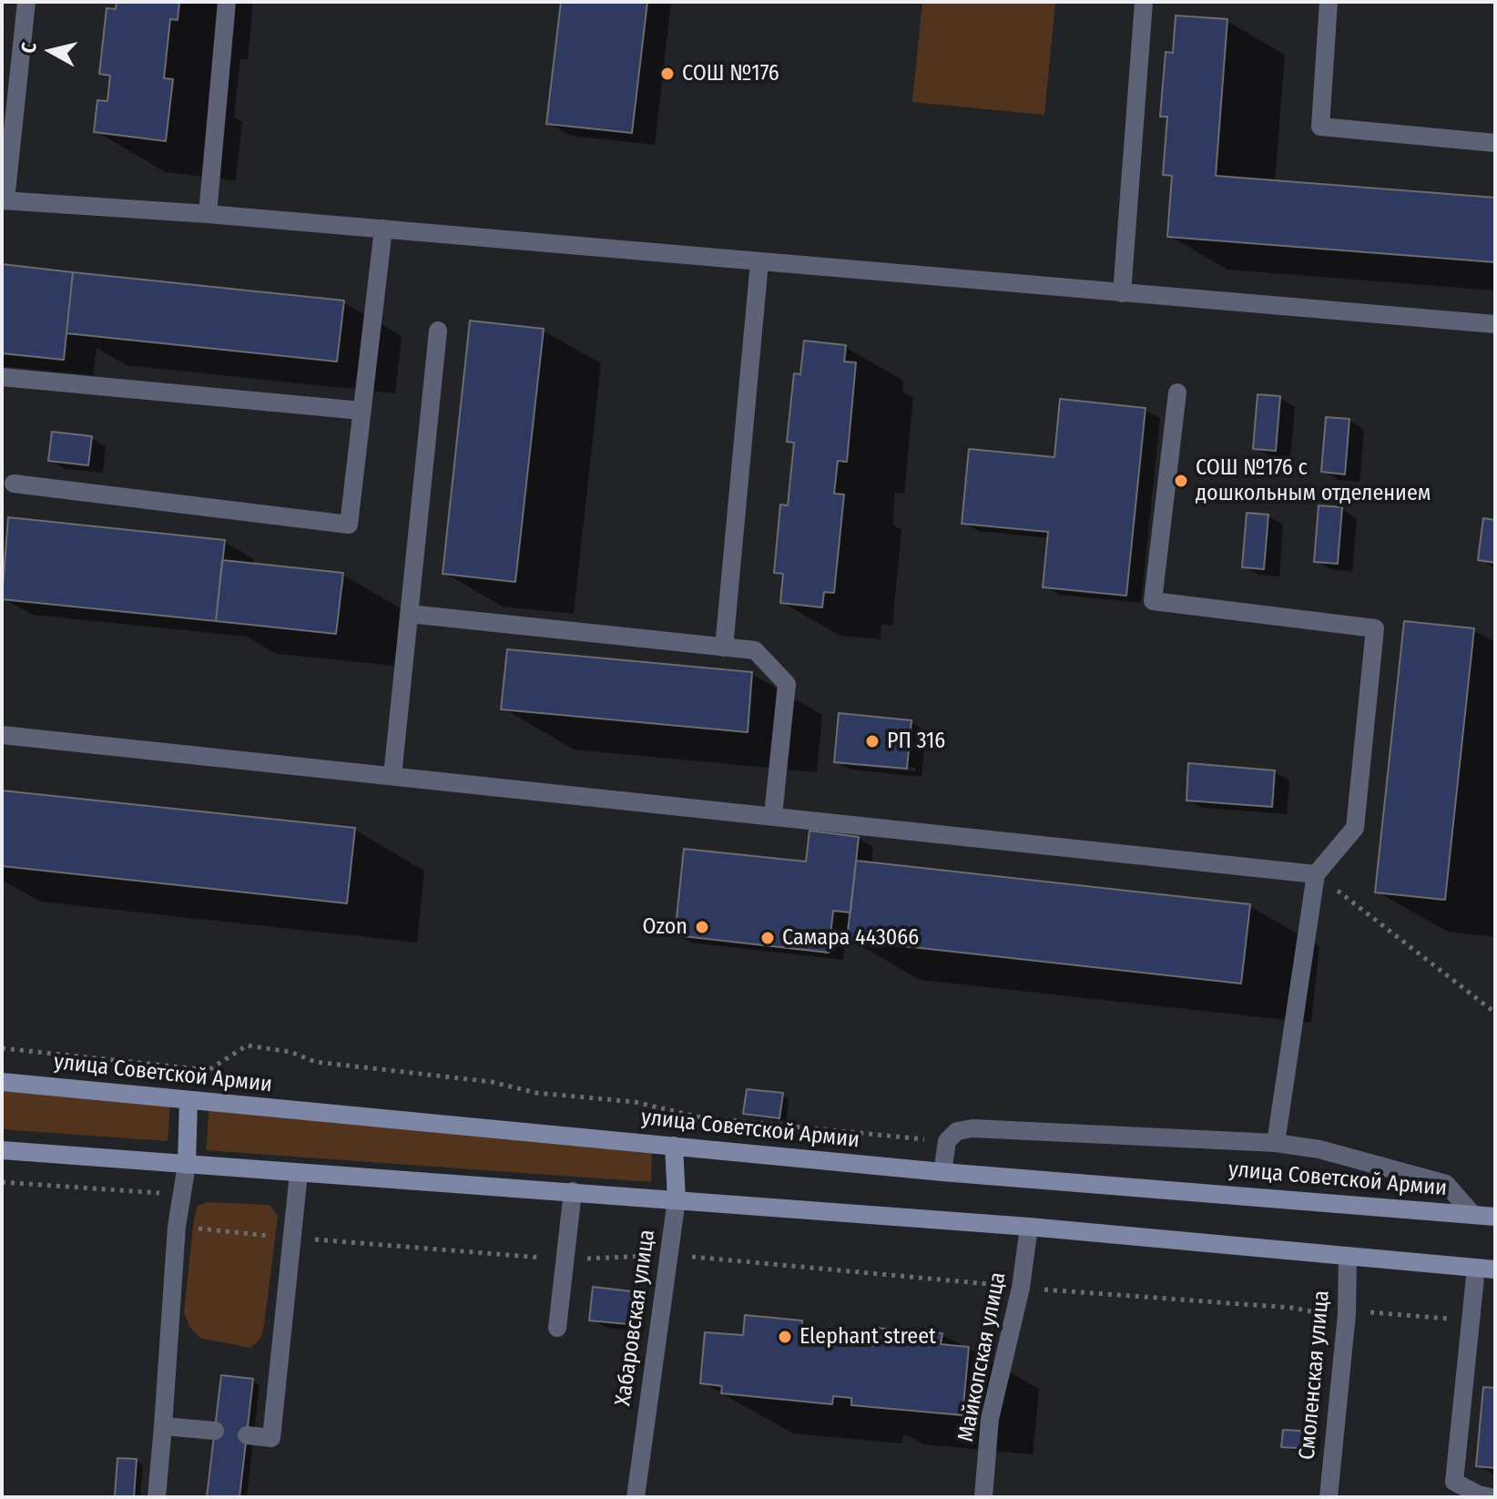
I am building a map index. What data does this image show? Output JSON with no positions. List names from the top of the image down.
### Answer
{
  "streets": {
    "main road": ["улица Советской Армии", "Хабаровская улица"],
    "street": ["Майкопская улица", "Смоленская улица"]
  },
  "crossings": [
    ["улица Советской Армии", "Хабаровская улица"]
  ],
  "places": [
    "СОШ №176",
    "СОШ №176 с дошкольным отделением",
    "РП 316",
    "Ozon",
    "Самара 443066",
    "Elephant street"
  ],
  "north": "left"
}
